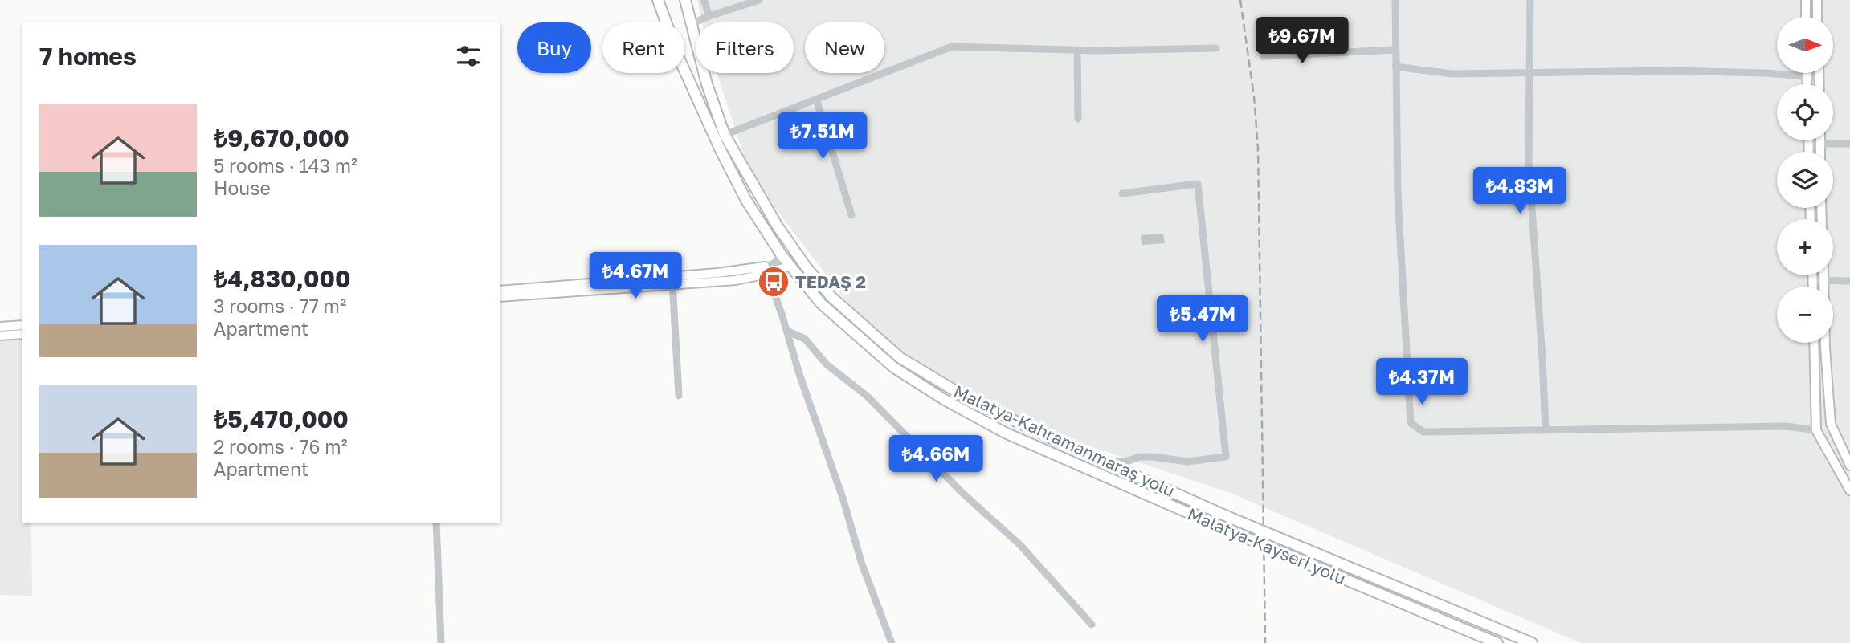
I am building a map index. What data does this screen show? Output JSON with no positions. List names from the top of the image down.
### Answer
{
  "streets": {
    "highway": ["Malatya-Kahramanmaraş yolu", "Malatya-Kayseri yolu"]
  },
  "places": {
    "bus stop": ["TEDAŞ 2"]
  },
  "north": "right",
  "page": {
    "map_buttons": ["+", "−"],
    "price": [
      "₺9.67M",
      "₺7.51M",
      "₺4.83M",
      "₺4.67M",
      "₺5.47M",
      "₺4.37M",
      "₺4.66M"
    ],
    "chip": [
      "Buy",
      "Rent",
      "Filters",
      "New"
    ],
    "heading": "7 homes",
    "list": [
      {
        "name": "₺9,670,000",
        "note": "5 rooms · 143 m² · House"
      },
      {
        "name": "₺4,830,000",
        "note": "3 rooms · 77 m² · Apartment"
      },
      {
        "name": "₺5,470,000",
        "note": "2 rooms · 76 m² · Apartment"
      }
    ]
  }
}
